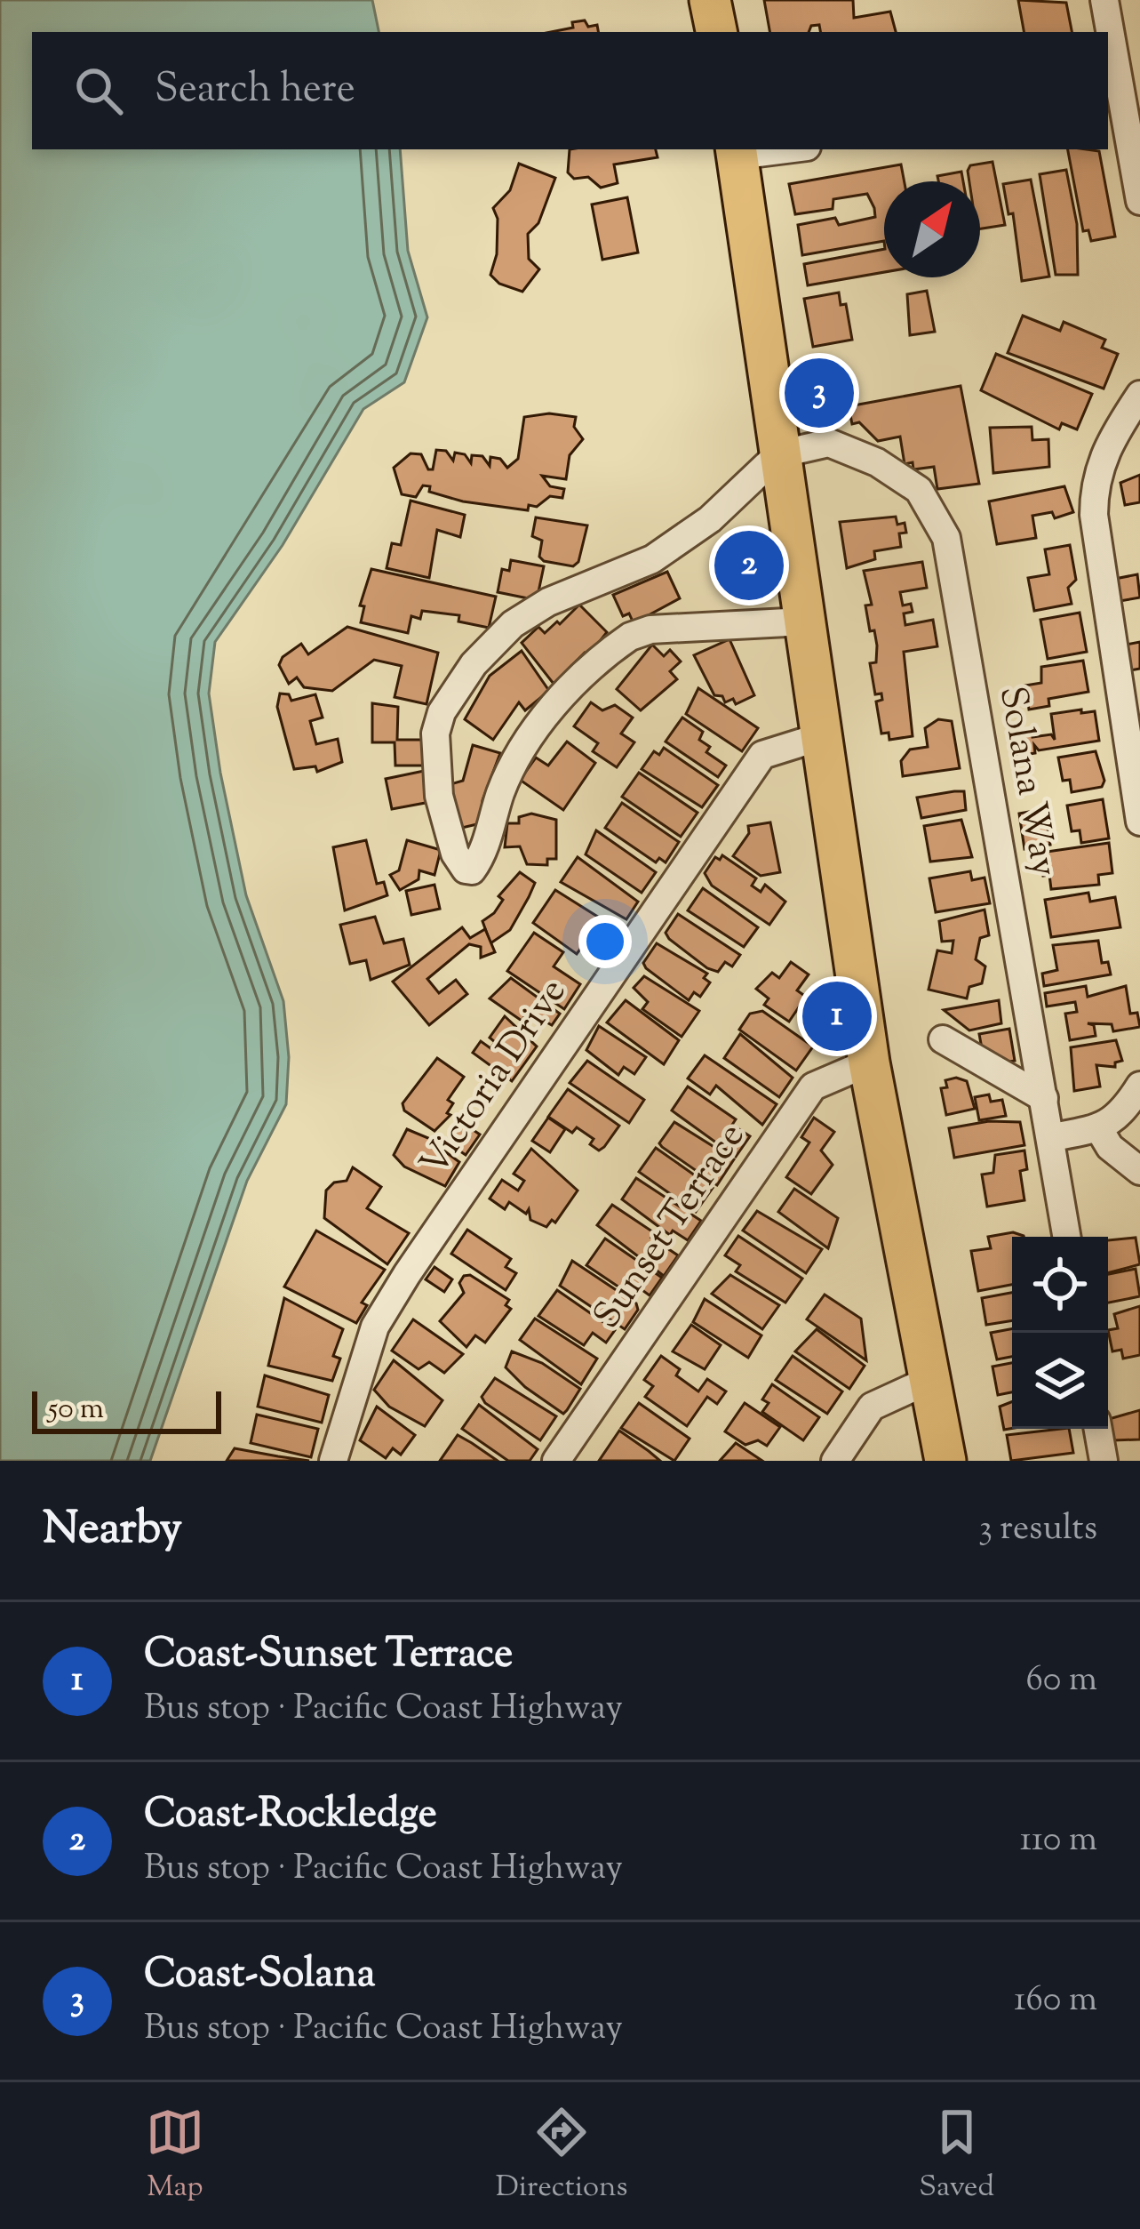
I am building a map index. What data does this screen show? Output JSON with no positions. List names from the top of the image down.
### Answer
{
  "streets": {
    "street": ["Solana Way", "Victoria Drive", "Sunset Terrace"]
  },
  "scale_bar": "50 m",
  "north": "top right",
  "page": {
    "search": "Search here",
    "pins": ["3", "2", "1"],
    "scale": "50 m",
    "heading": ["Nearby", "3 results"],
    "list": [
      {
        "mark": "1",
        "name": "Coast-Sunset Terrace",
        "note": "Bus stop · Pacific Coast Highway",
        "value": "60 m"
      },
      {
        "mark": "2",
        "name": "Coast-Rockledge",
        "note": "Bus stop · Pacific Coast Highway",
        "value": "110 m"
      },
      {
        "mark": "3",
        "name": "Coast-Solana",
        "note": "Bus stop · Pacific Coast Highway",
        "value": "160 m"
      }
    ],
    "nav": ["Map", "Directions", "Saved"]
  }
}
